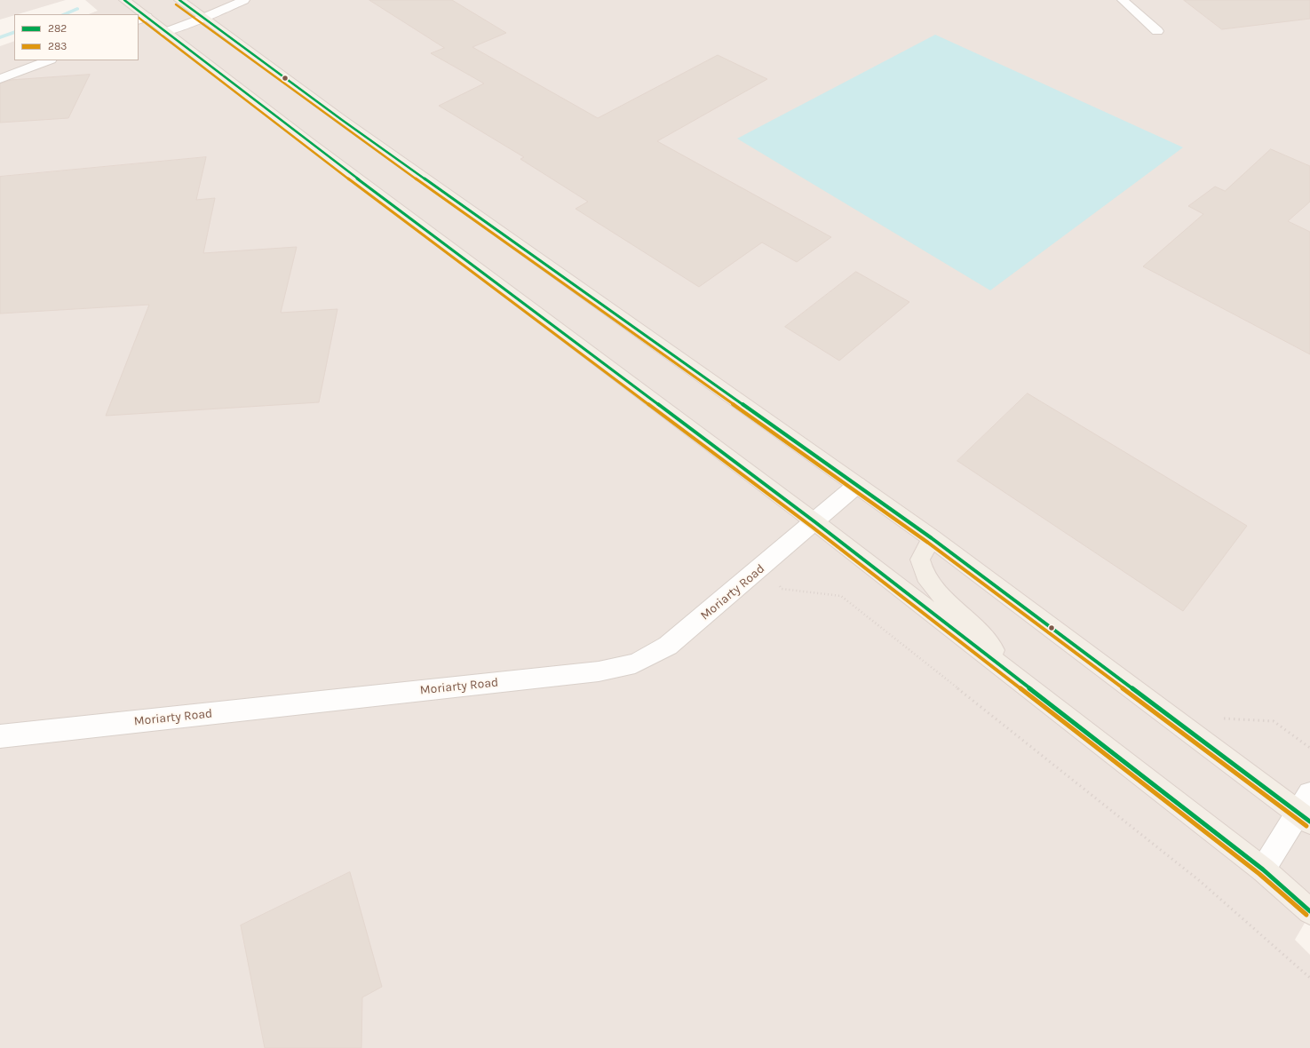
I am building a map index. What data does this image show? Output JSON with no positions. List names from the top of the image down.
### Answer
{
  "streets": {
    "street": ["Moriarty Road"]
  },
  "lines": ["transit line 282", "transit line 283"],
  "legend": ["282", "283"]
}
